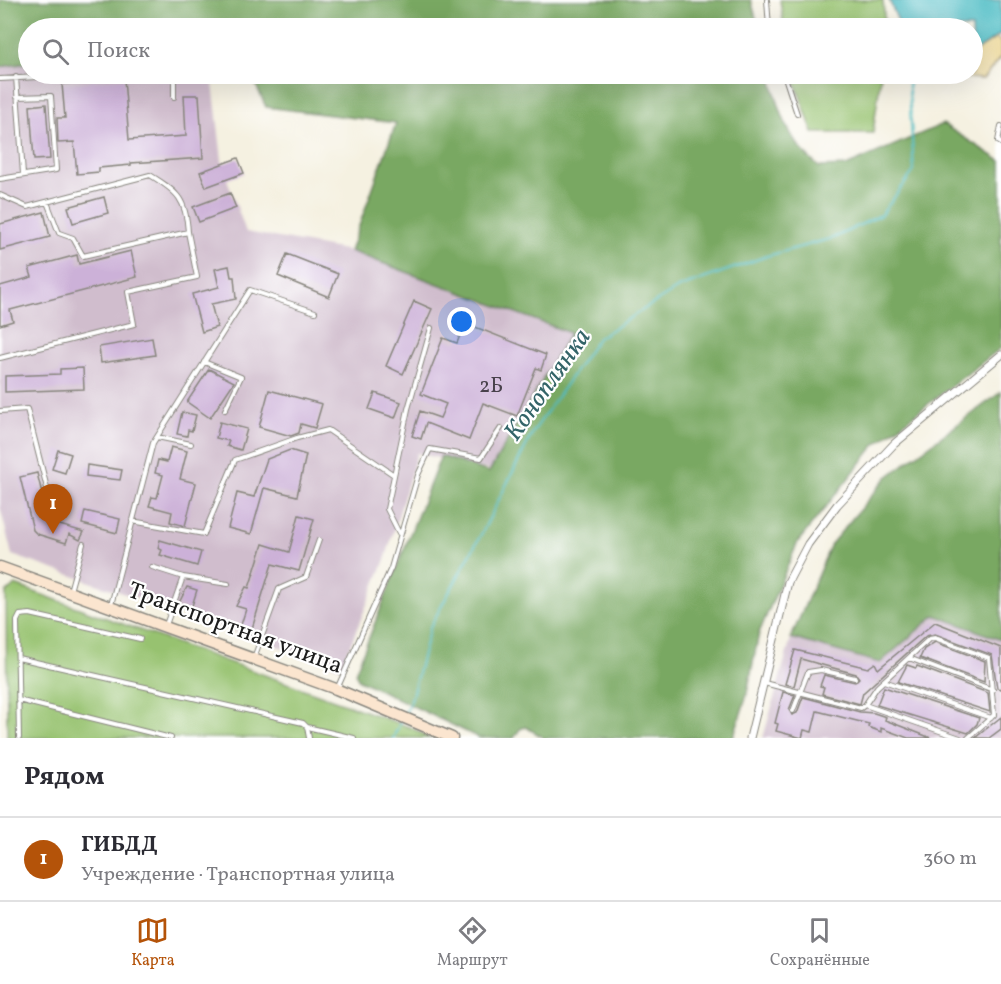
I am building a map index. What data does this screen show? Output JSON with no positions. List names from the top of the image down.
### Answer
{
  "streets": {
    "main road": ["Транспортная улица"]
  },
  "water": ["Коноплянка"],
  "house_numbers": ["2Б"],
  "page": {
    "search": "Поиск",
    "pins": "1",
    "heading": "Рядом",
    "list": [
      {
        "mark": "1",
        "name": "ГИБДД",
        "note": "Учреждение · Транспортная улица",
        "value": "360 m"
      }
    ],
    "nav": ["Карта", "Маршрут", "Сохранённые"]
  }
}
